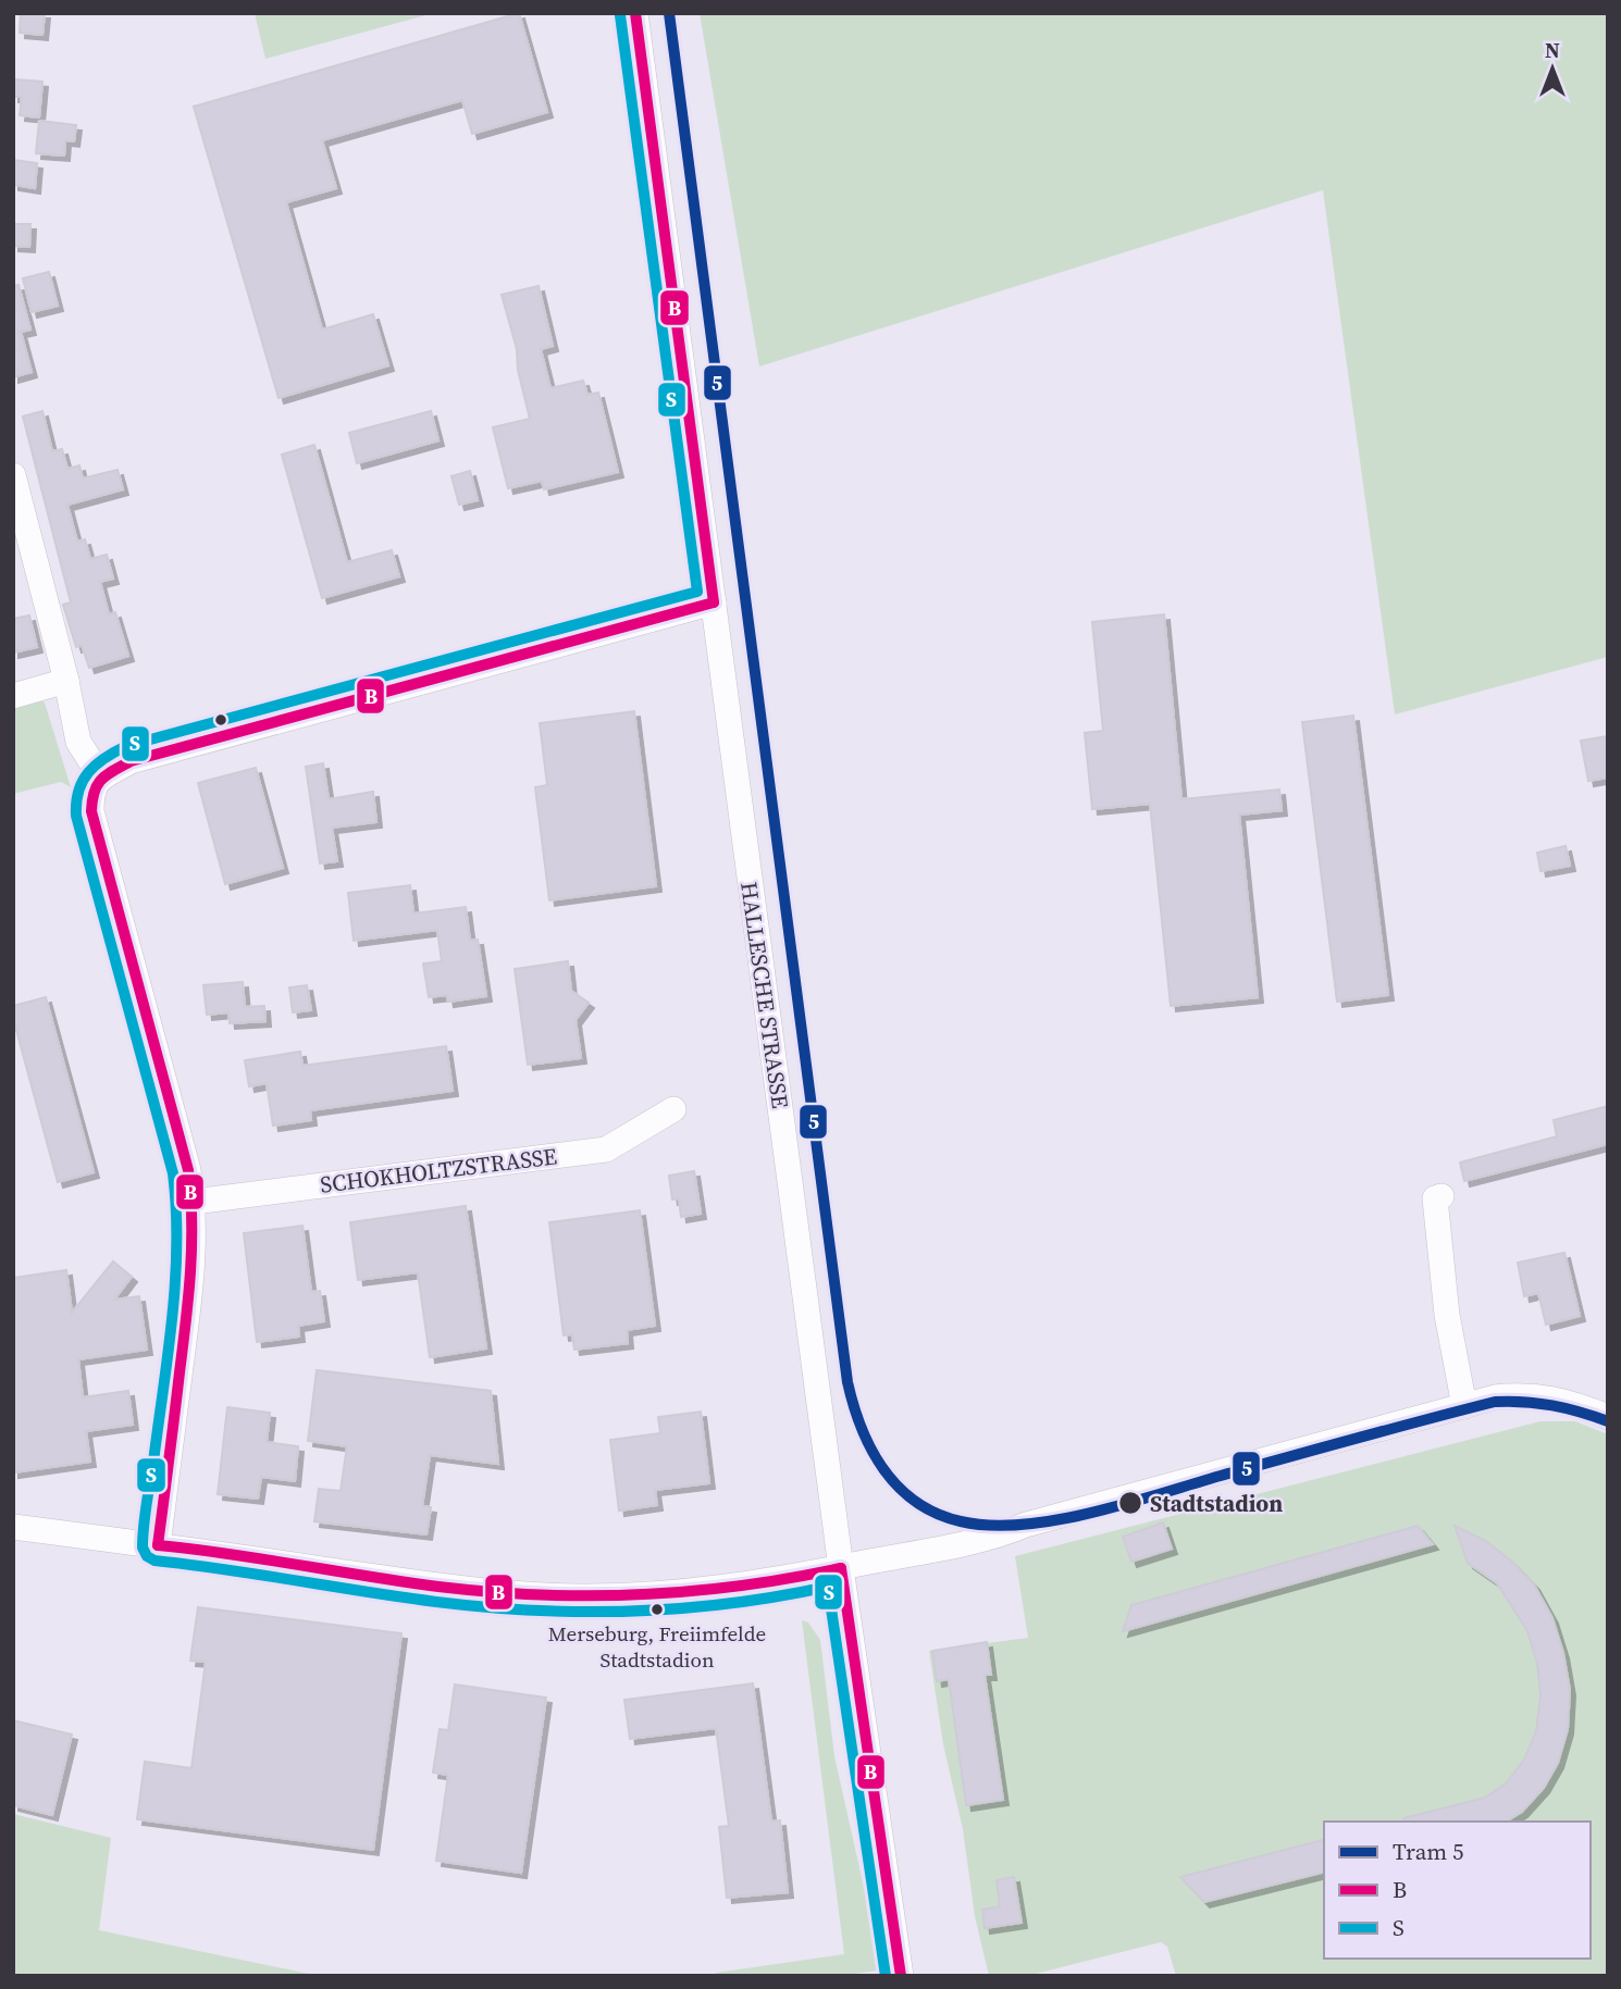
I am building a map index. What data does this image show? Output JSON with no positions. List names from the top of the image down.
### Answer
{
  "streets": {
    "street": ["HALLESCHE STRASSE", "SCHOKHOLTZSTRASSE"]
  },
  "places": ["Stadtstadion", "Merseburg, Freiimfelde Stadtstadion"],
  "lines": ["tram line 5", "transit line B", "transit line S"],
  "legend": ["Tram 5", "B", "S"],
  "north": "top"
}
